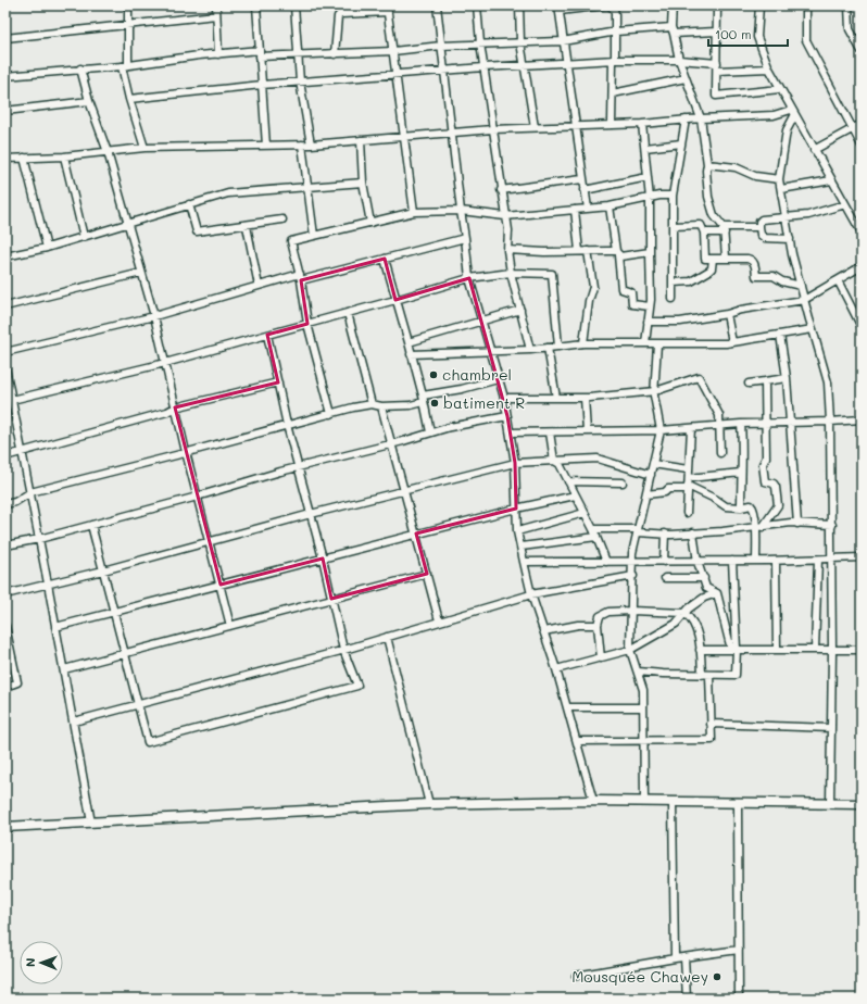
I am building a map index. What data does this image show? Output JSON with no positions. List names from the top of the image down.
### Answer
{
  "places": ["chambrel", "batiment R", "Mousquée Chawey"],
  "scale_bar": "100 m",
  "north": "left"
}
